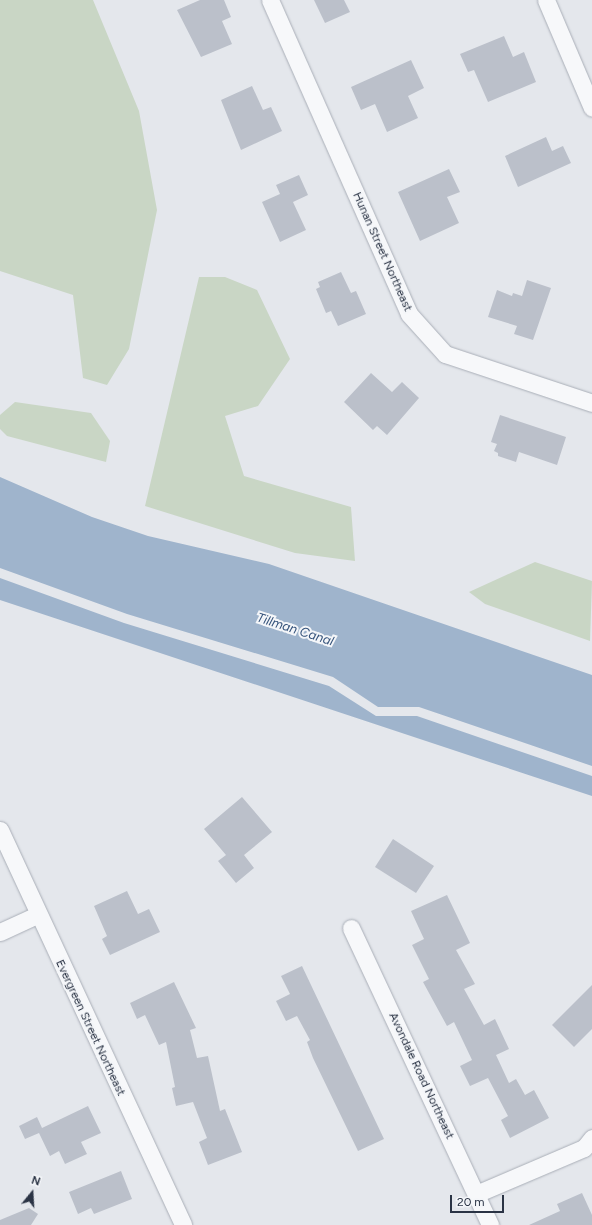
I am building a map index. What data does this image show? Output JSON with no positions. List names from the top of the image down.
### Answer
{
  "streets": {
    "street": ["Hunan Street Northeast", "Evergreen Street Northeast", "Avondale Road Northeast"]
  },
  "water": ["Tillman Canal"],
  "scale_bar": "20 m",
  "north": "top"
}
